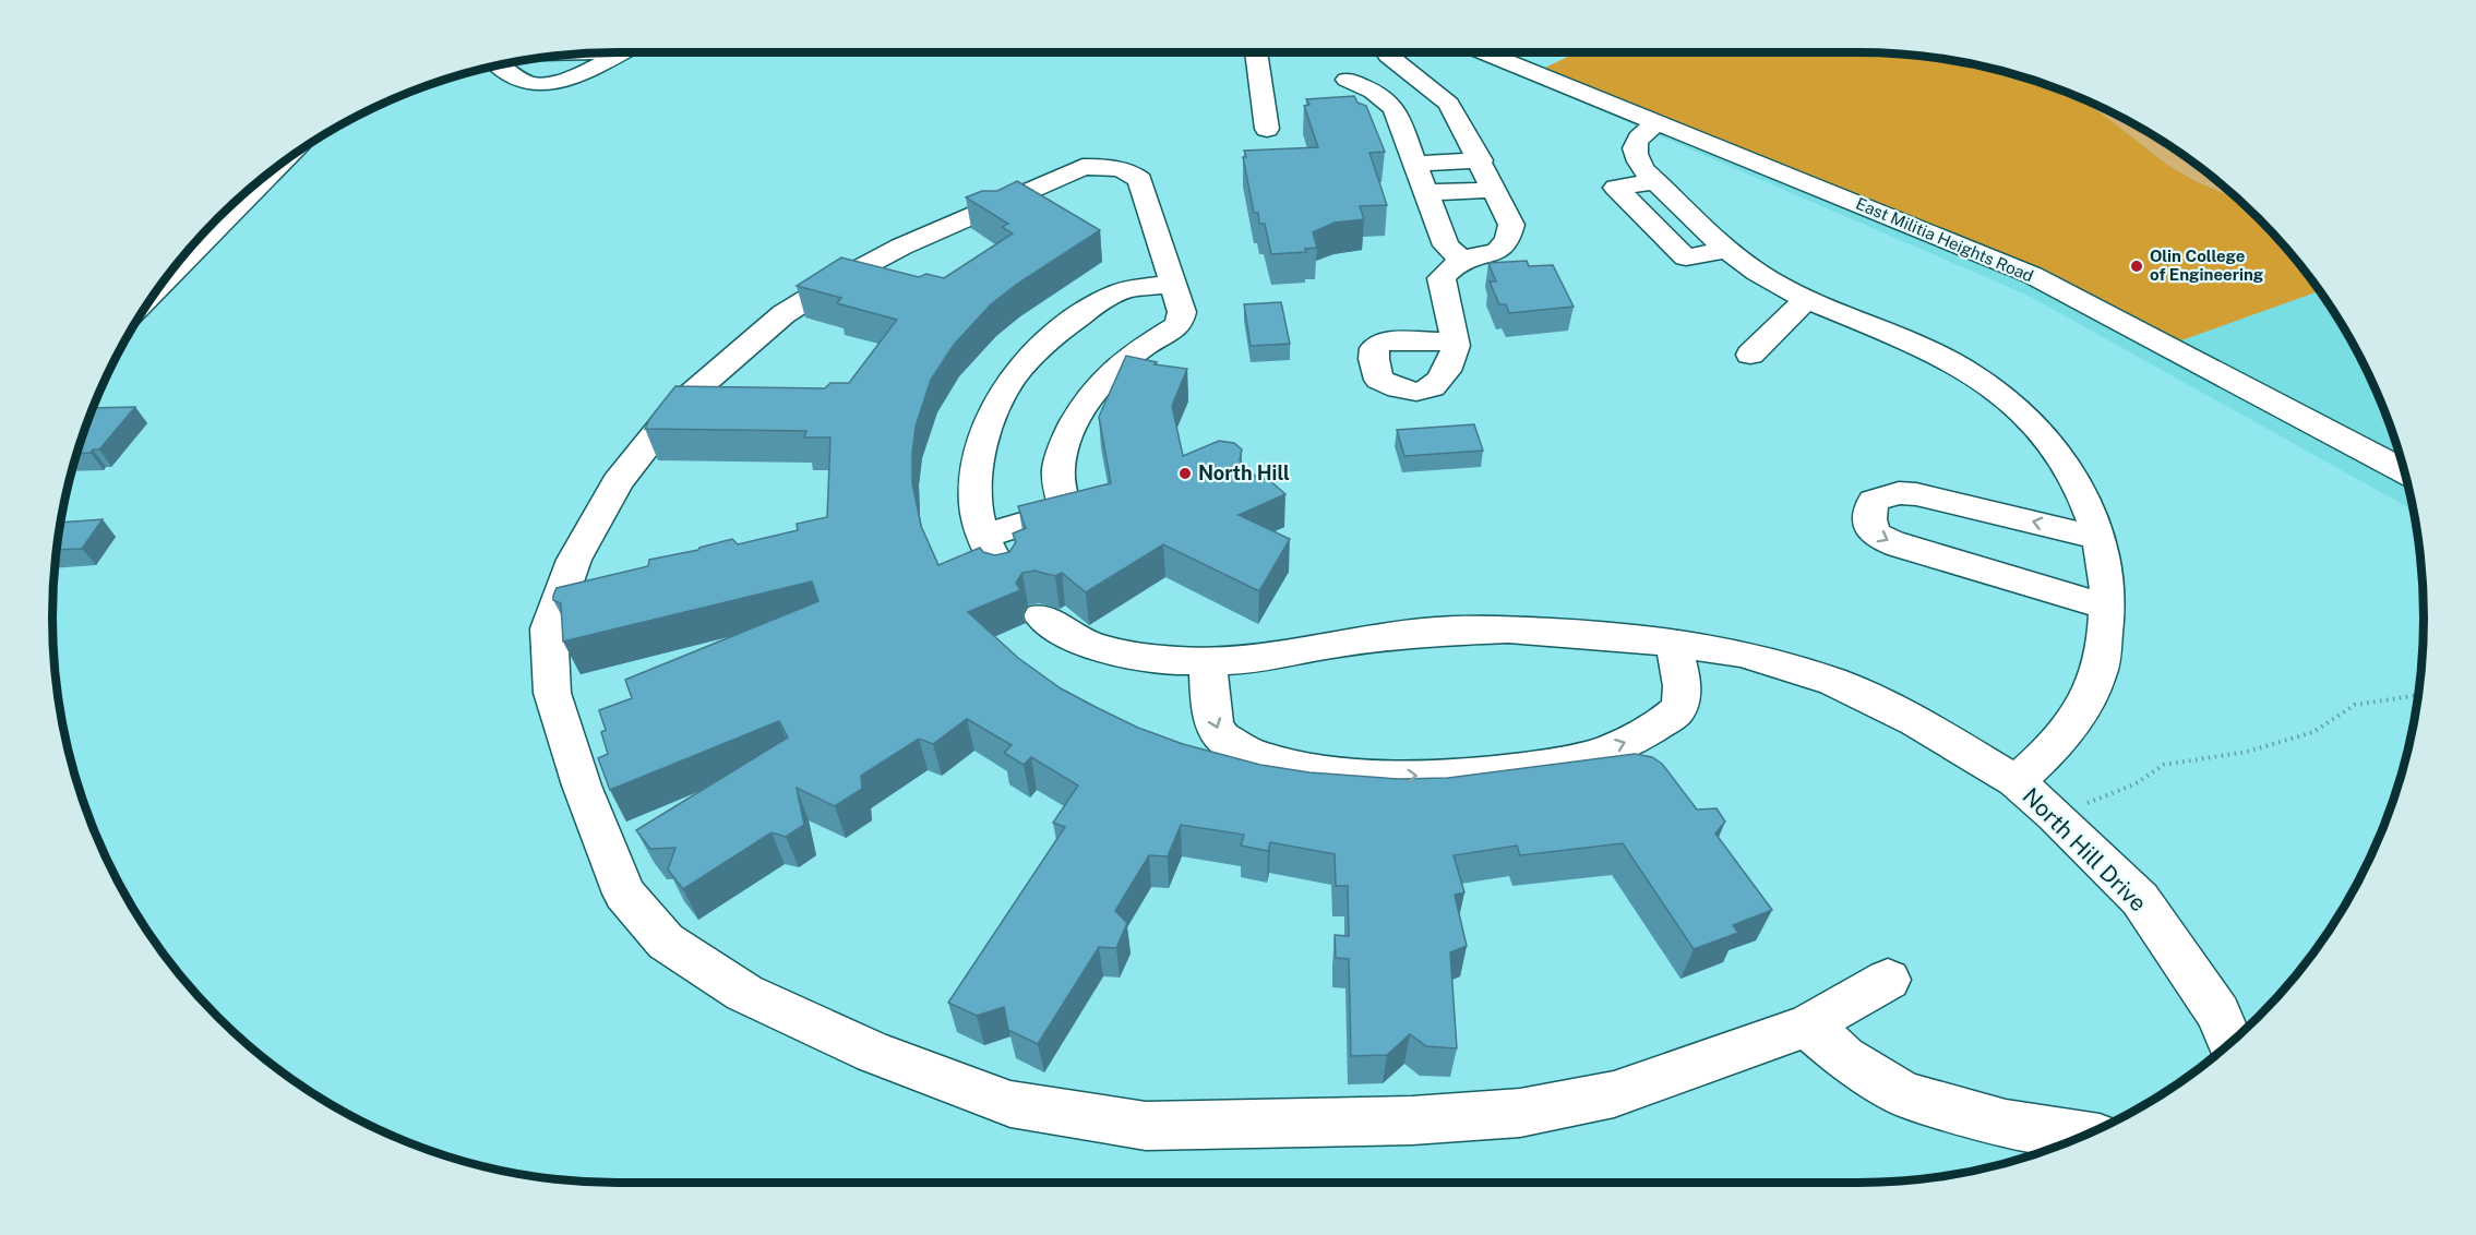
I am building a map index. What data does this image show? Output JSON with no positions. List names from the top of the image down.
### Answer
{
  "streets": {
    "street": ["East Militia Heights Road", "North Hill Drive"]
  },
  "places": ["Olin College of Engineering", "North Hill"]
}
